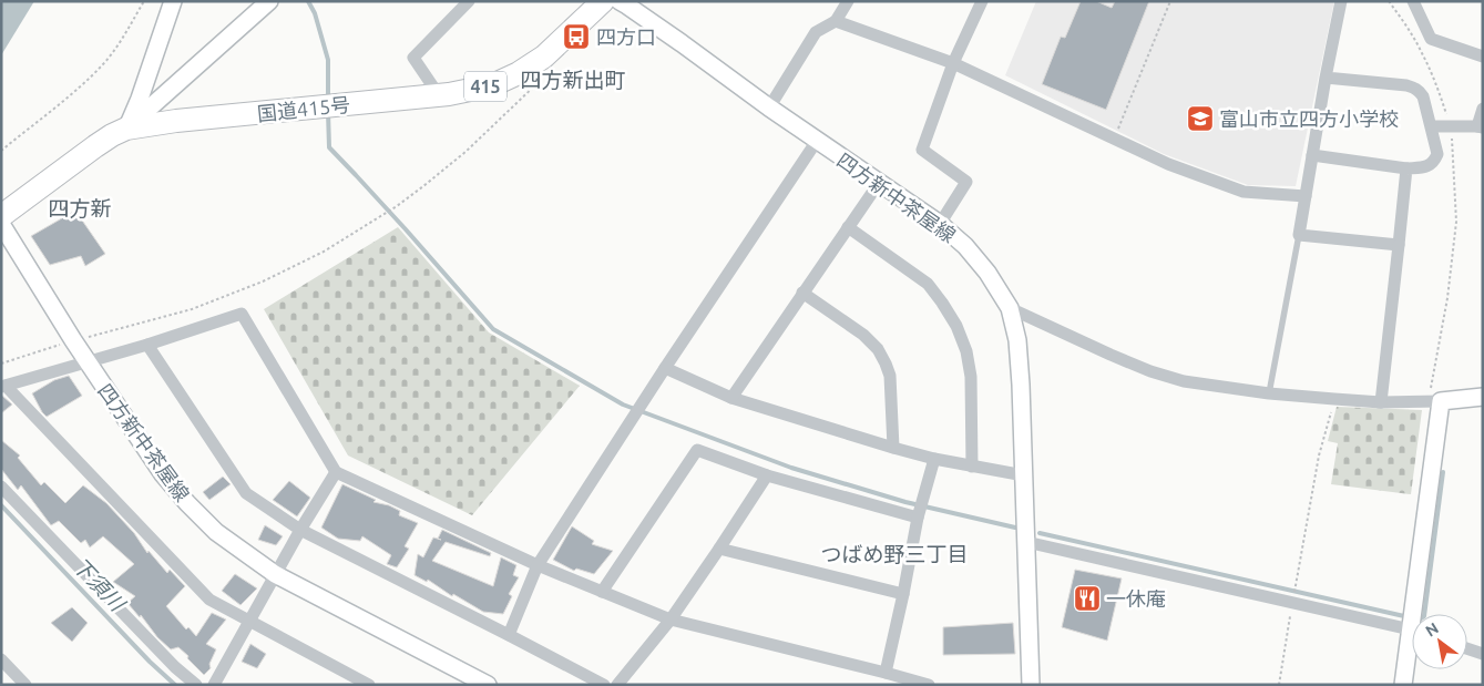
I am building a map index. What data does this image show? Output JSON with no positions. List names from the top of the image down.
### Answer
{
  "streets": {
    "highway": ["415", "国道415号"],
    "main road": ["四方新中茶屋線"]
  },
  "districts": ["四方新出町", "四方新", "つばめ野三丁目"],
  "water": ["下須川"],
  "places": {
    "bus stop": ["四方口"],
    "school or university": ["富山市立四方小学校"],
    "restaurant": ["一休庵"]
  },
  "north": "top left"
}
